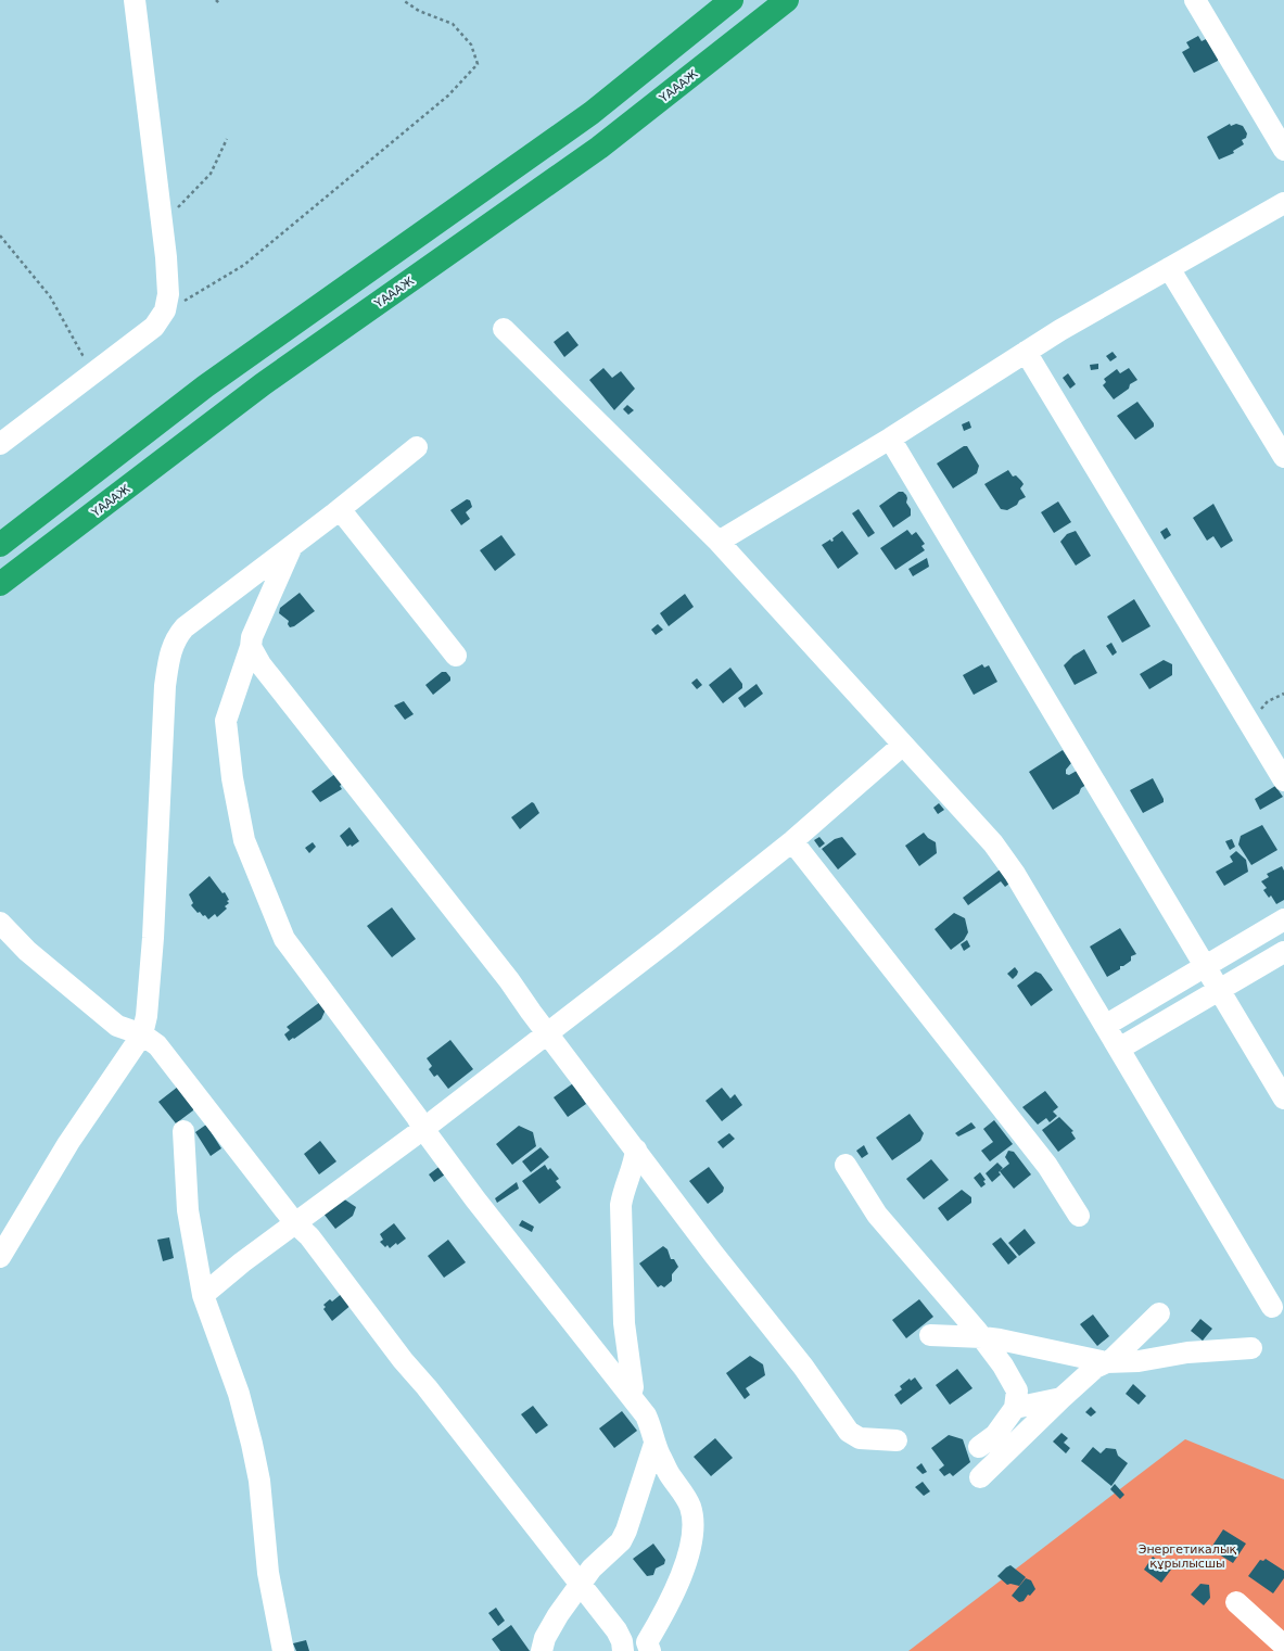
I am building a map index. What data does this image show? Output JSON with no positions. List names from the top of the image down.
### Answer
{
  "streets": {
    "highway": ["ҮАААЖ"]
  },
  "parks": ["Энергетикалық құрылысшы"]
}
